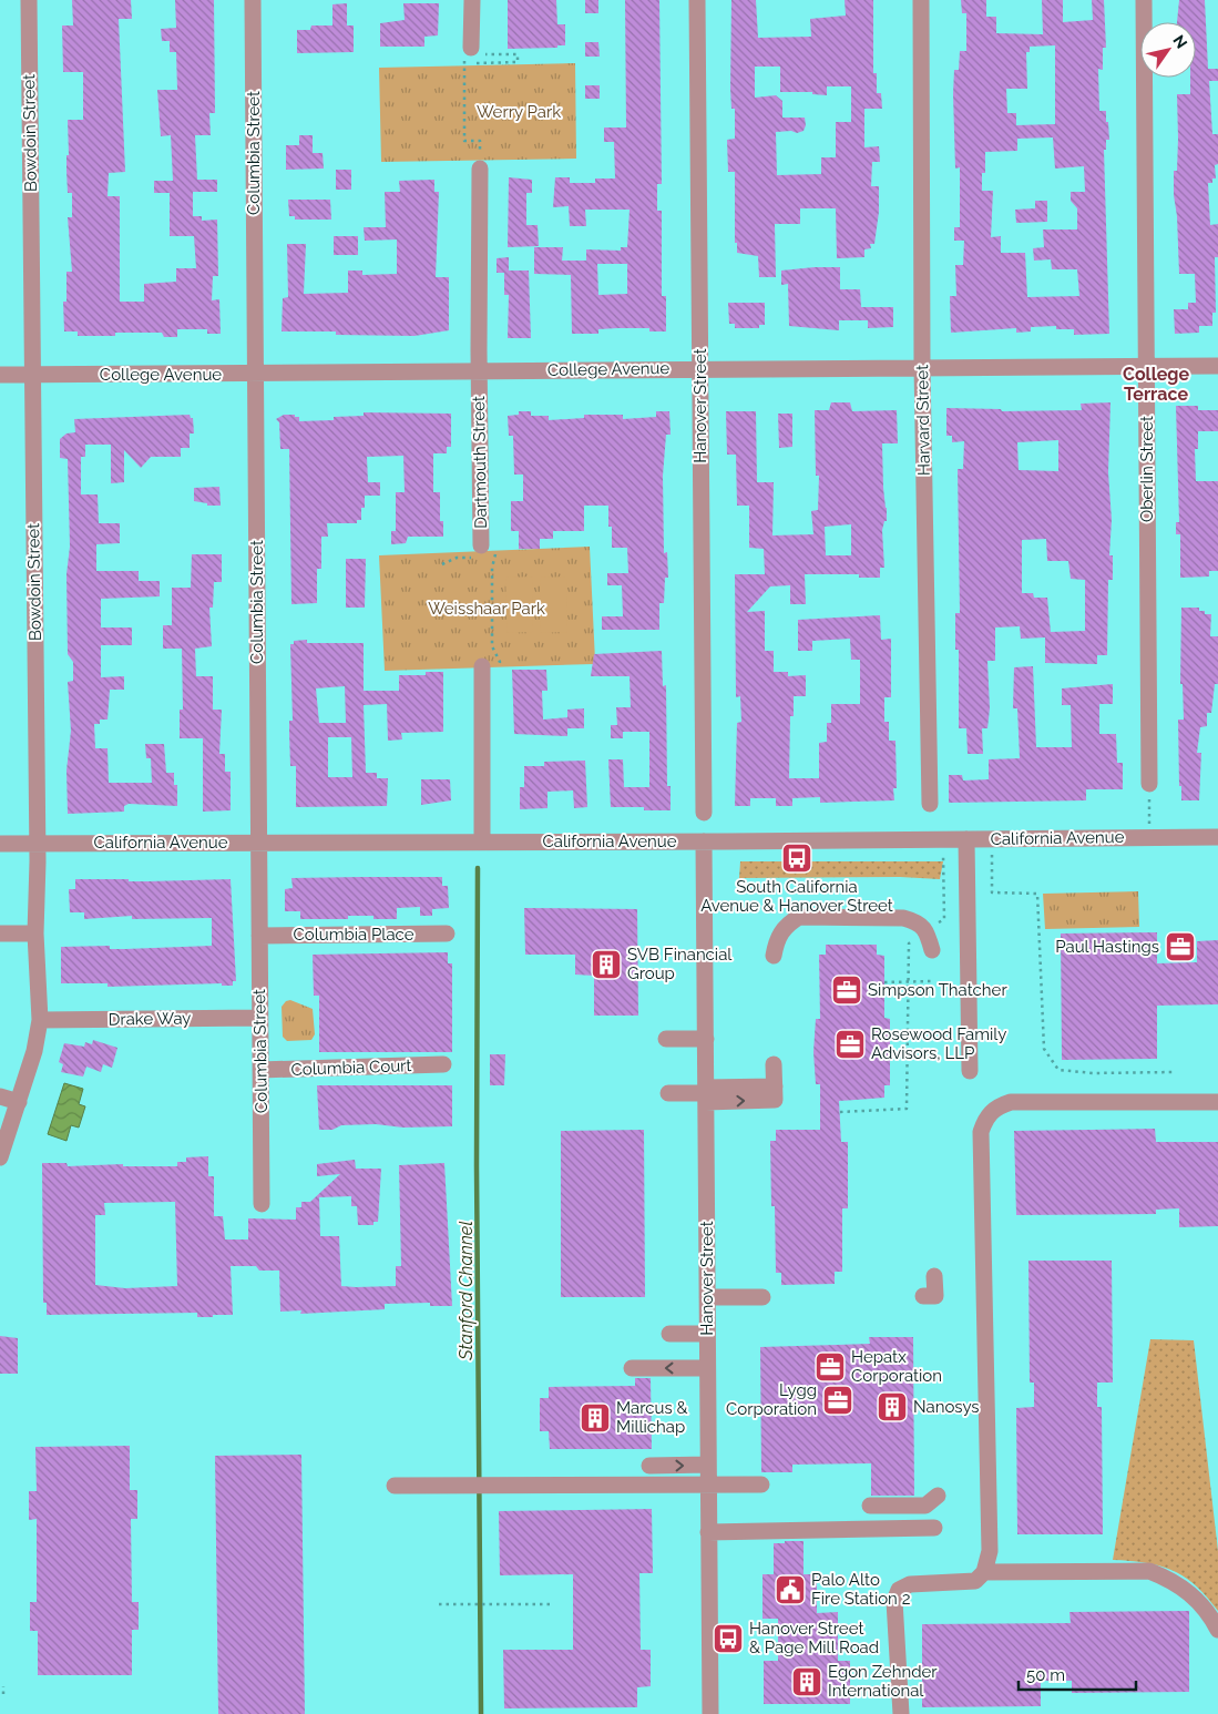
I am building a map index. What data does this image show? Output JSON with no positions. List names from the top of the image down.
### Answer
{
  "streets": {
    "street": [
      "Bowdoin Street",
      "Columbia Street",
      "College Avenue",
      "Hanover Street",
      "Harvard Street",
      "Dartmouth Street",
      "Oberlin Street",
      "California Avenue",
      "Columbia Place",
      "Drake Way",
      "Columbia Court"
    ]
  },
  "crossings": [
    ["Bowdoin Street", "College Avenue"],
    ["Bowdoin Street", "California Avenue"],
    ["Bowdoin Street", "Drake Way"],
    ["Columbia Street", "College Avenue"],
    ["Columbia Street", "California Avenue"],
    ["Columbia Street", "Columbia Place"],
    ["Columbia Street", "Drake Way"],
    ["Columbia Street", "Columbia Court"],
    ["College Avenue", "Hanover Street"],
    ["College Avenue", "Harvard Street"],
    ["College Avenue", "Dartmouth Street"],
    ["College Avenue", "Oberlin Street"],
    ["Hanover Street", "California Avenue"]
  ],
  "districts": ["College Terrace"],
  "water": ["Stanford Channel"],
  "parks": ["Werry Park", "Weisshaar Park"],
  "places": {
    "bus stop": ["South California Avenue & Hanover Street", "Hanover Street & Page Mill Road"],
    "office": [
      "Paul Hastings",
      "Simpson Thatcher",
      "Rosewood Family Advisors, LLP",
      "Hepatx Corporation",
      "Lygg Corporation"
    ],
    "building": [
      "SVB Financial Group",
      "Nanosys",
      "Marcus & Millichap",
      "Egon Zehnder International"
    ],
    "public building": ["Palo Alto Fire Station 2"]
  },
  "scale_bar": "50 m",
  "north": "top right"
}
